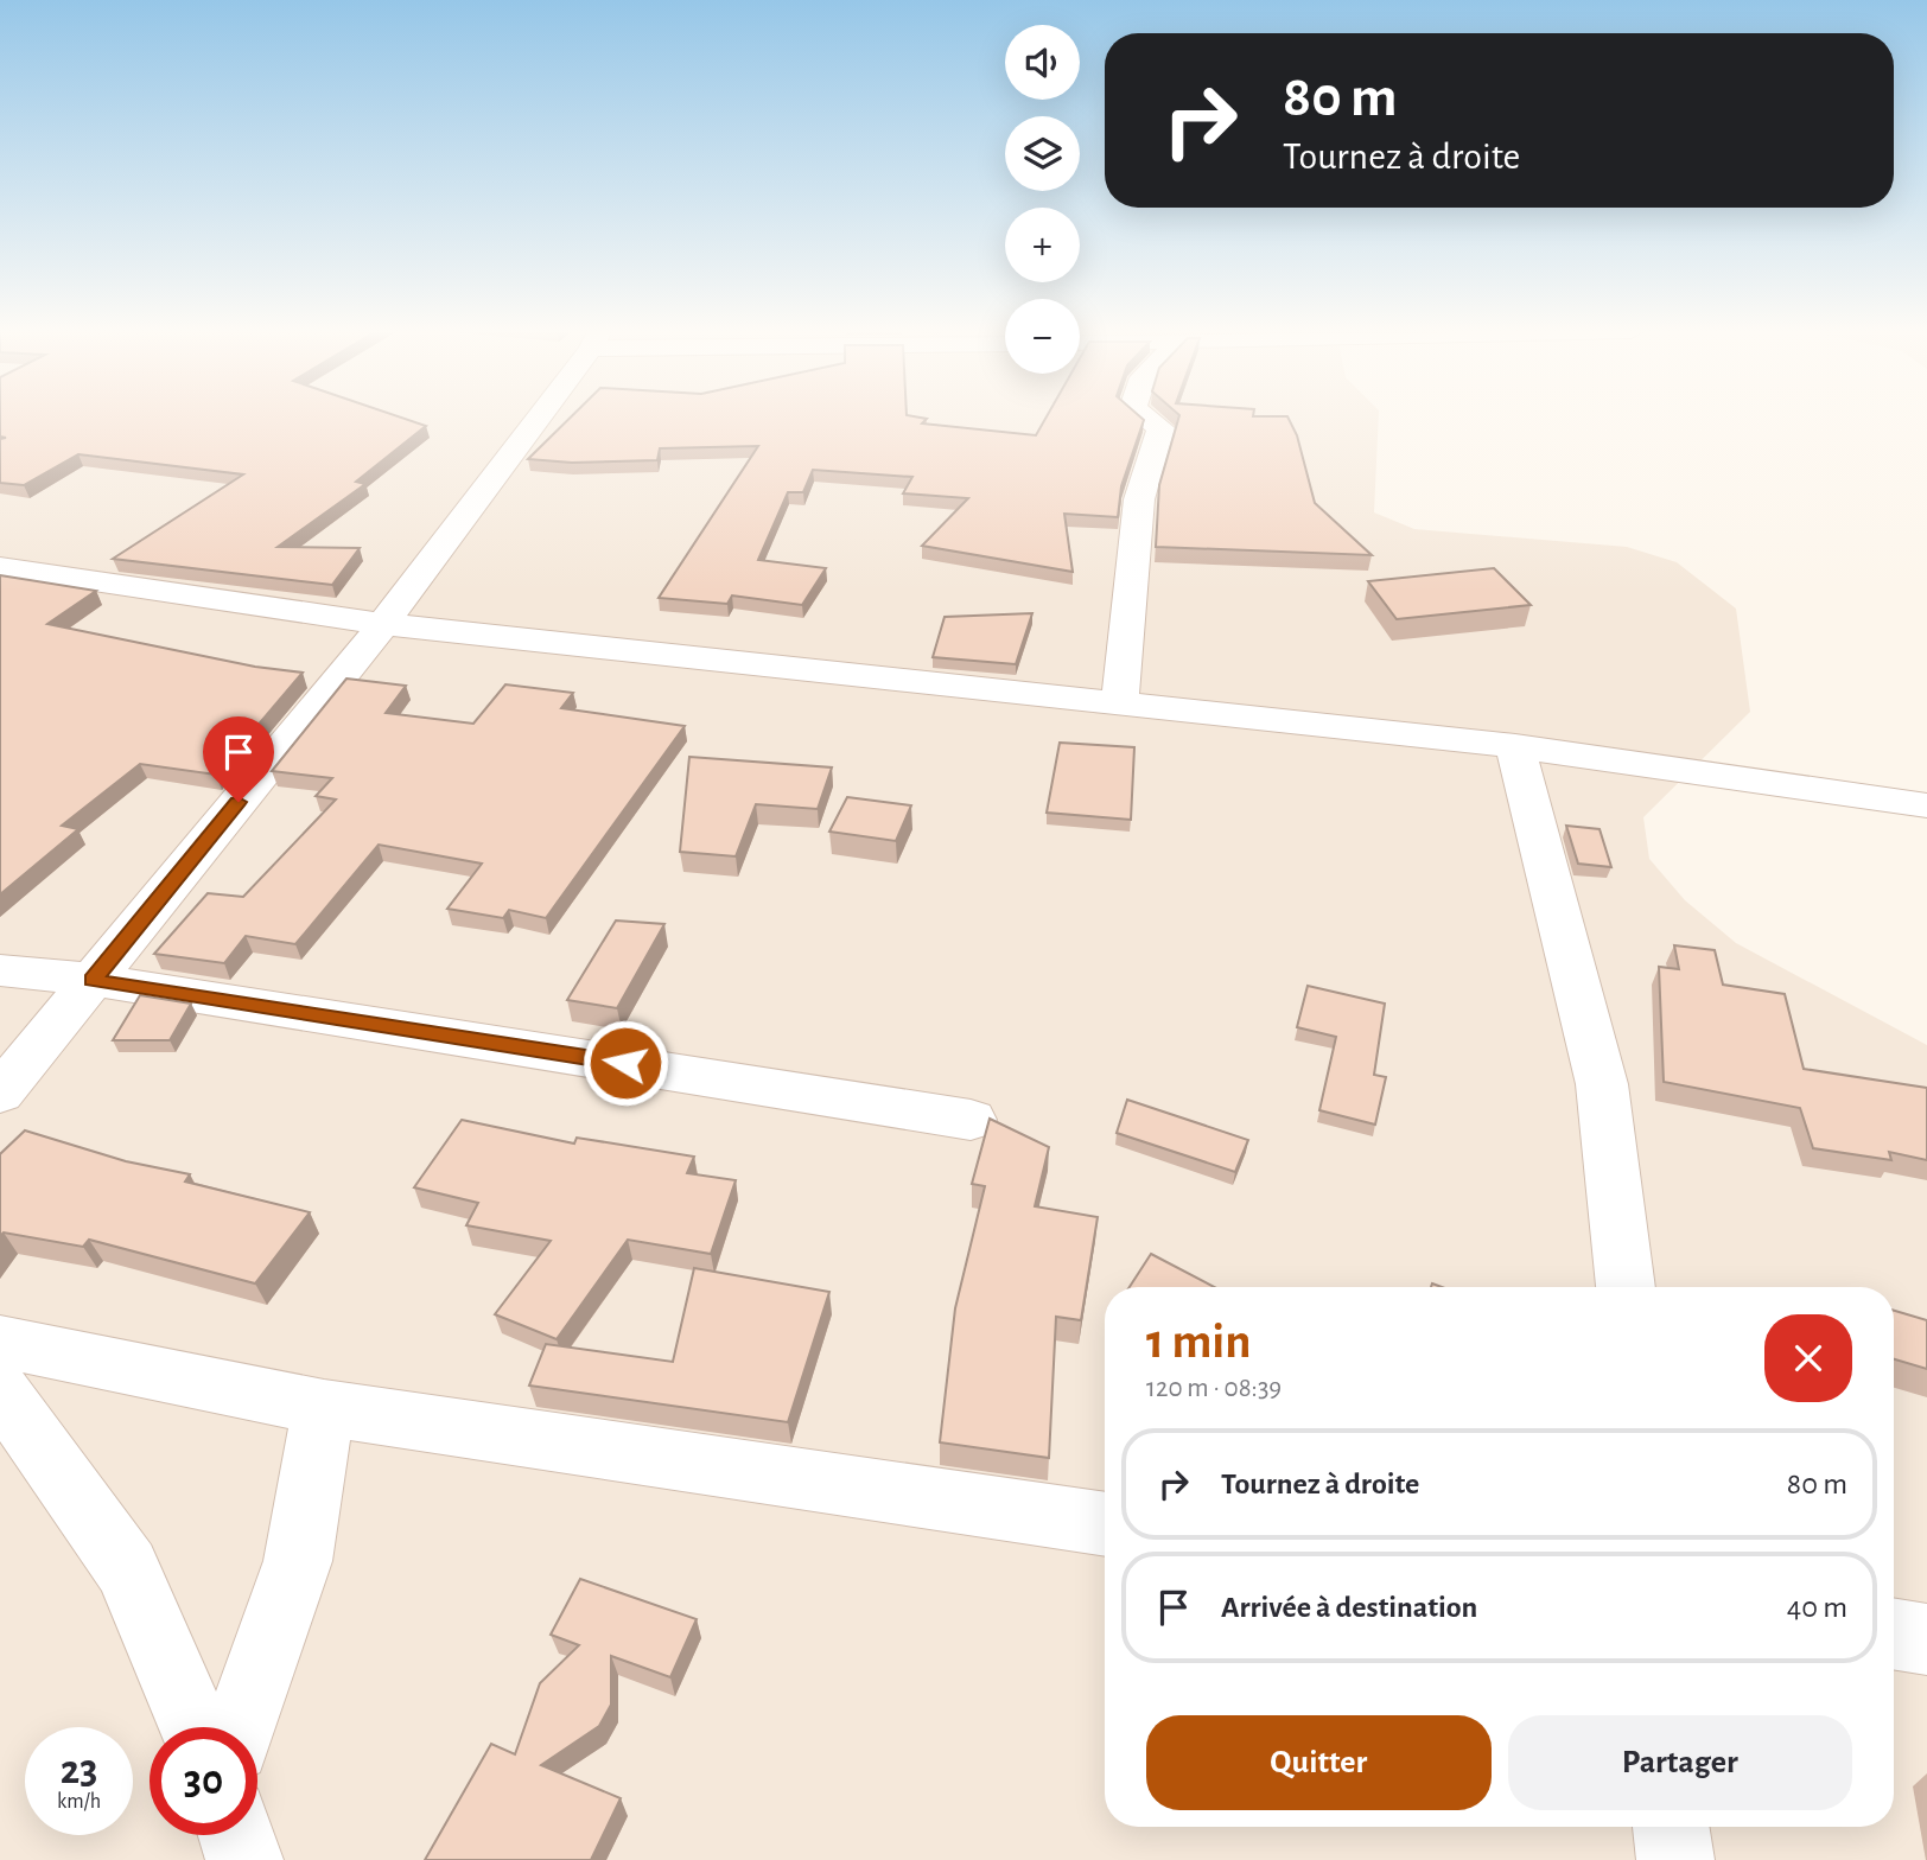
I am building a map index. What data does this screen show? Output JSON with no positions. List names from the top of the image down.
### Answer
{
  "page": {
    "map_buttons": ["+", "−"],
    "turn": ["80 m", "Tournez à droite"],
    "heading": ["1 min", "120 m · 08:39"],
    "list": [
      {
        "name": "Tournez à droite",
        "value": "80 m"
      },
      {
        "name": "Arrivée à destination",
        "value": "40 m"
      }
    ],
    "buttons": ["Quitter", "Partager"],
    "speed": "23 km/h",
    "limit": "30"
  }
}
